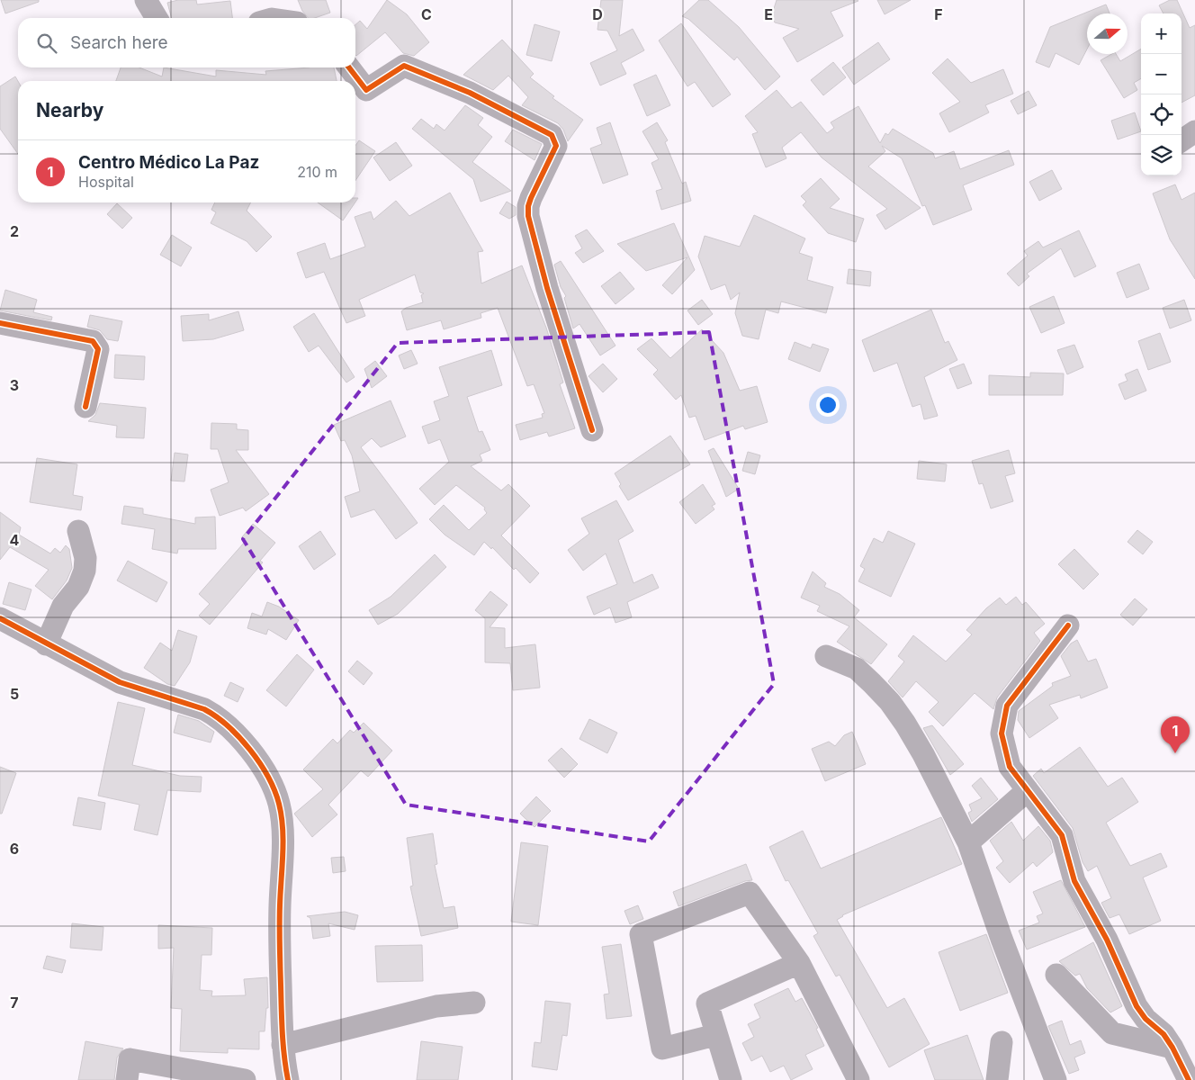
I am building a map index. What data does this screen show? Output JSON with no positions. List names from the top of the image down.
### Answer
{
  "north": "right",
  "page": {
    "map_buttons": ["+", "−"],
    "search": "Search here",
    "heading": "Nearby",
    "list": [
      {
        "mark": "1",
        "name": "Centro Médico La Paz",
        "note": "Hospital",
        "value": "210 m"
      }
    ],
    "pins": "1"
  },
  "grid": {
    "columns": [
      "C",
      "D",
      "E",
      "F"
    ],
    "rows": [
      "2",
      "3",
      "4",
      "5",
      "6",
      "7"
    ]
  }
}
